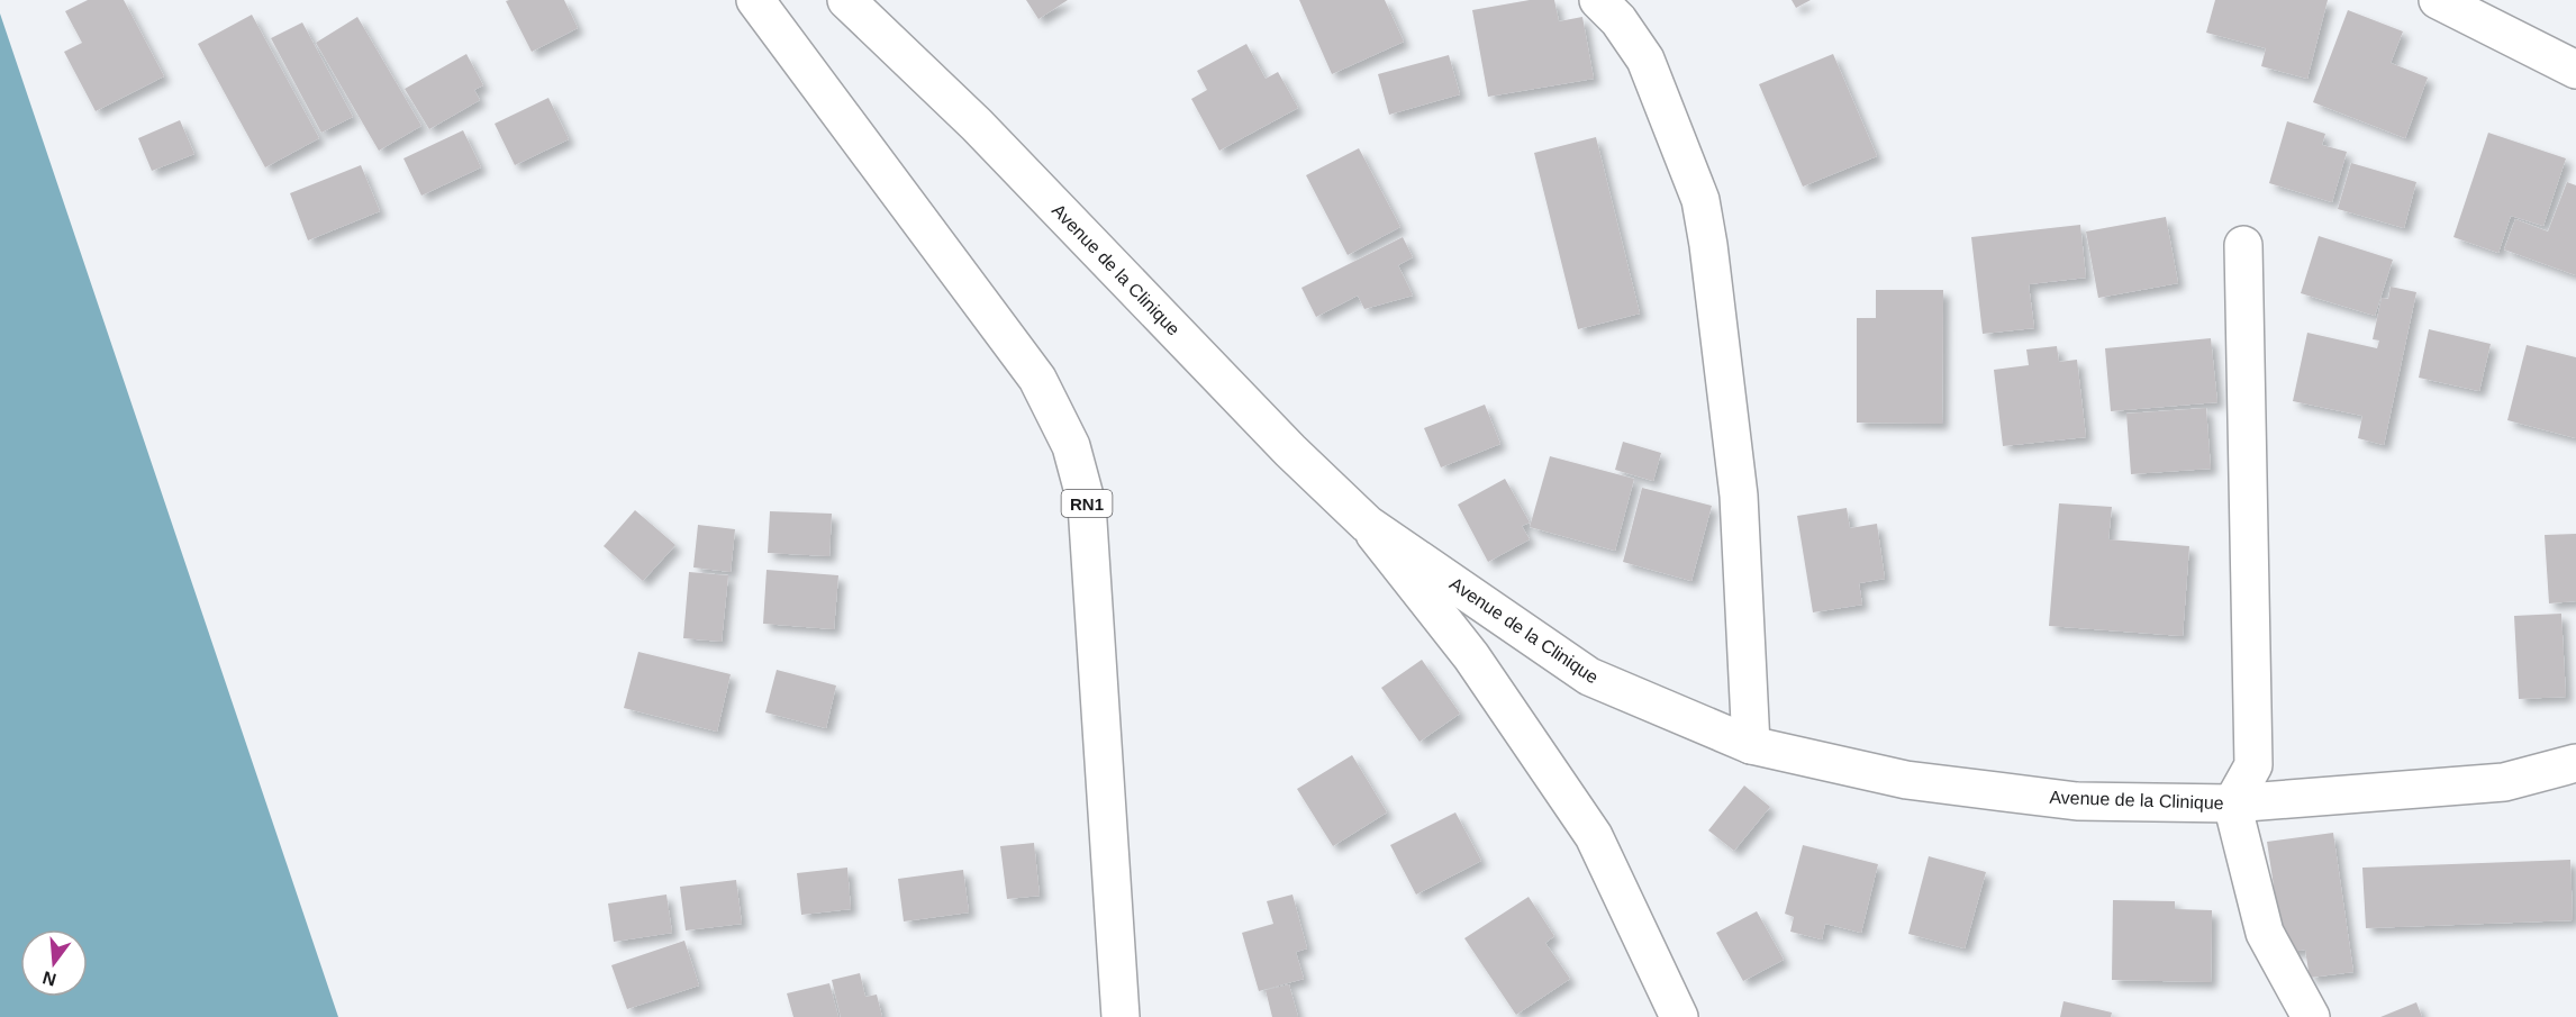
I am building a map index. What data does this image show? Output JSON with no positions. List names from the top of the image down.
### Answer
{
  "streets": {
    "main road": ["Avenue de la Clinique", "RN1"]
  },
  "north": "bottom"
}
